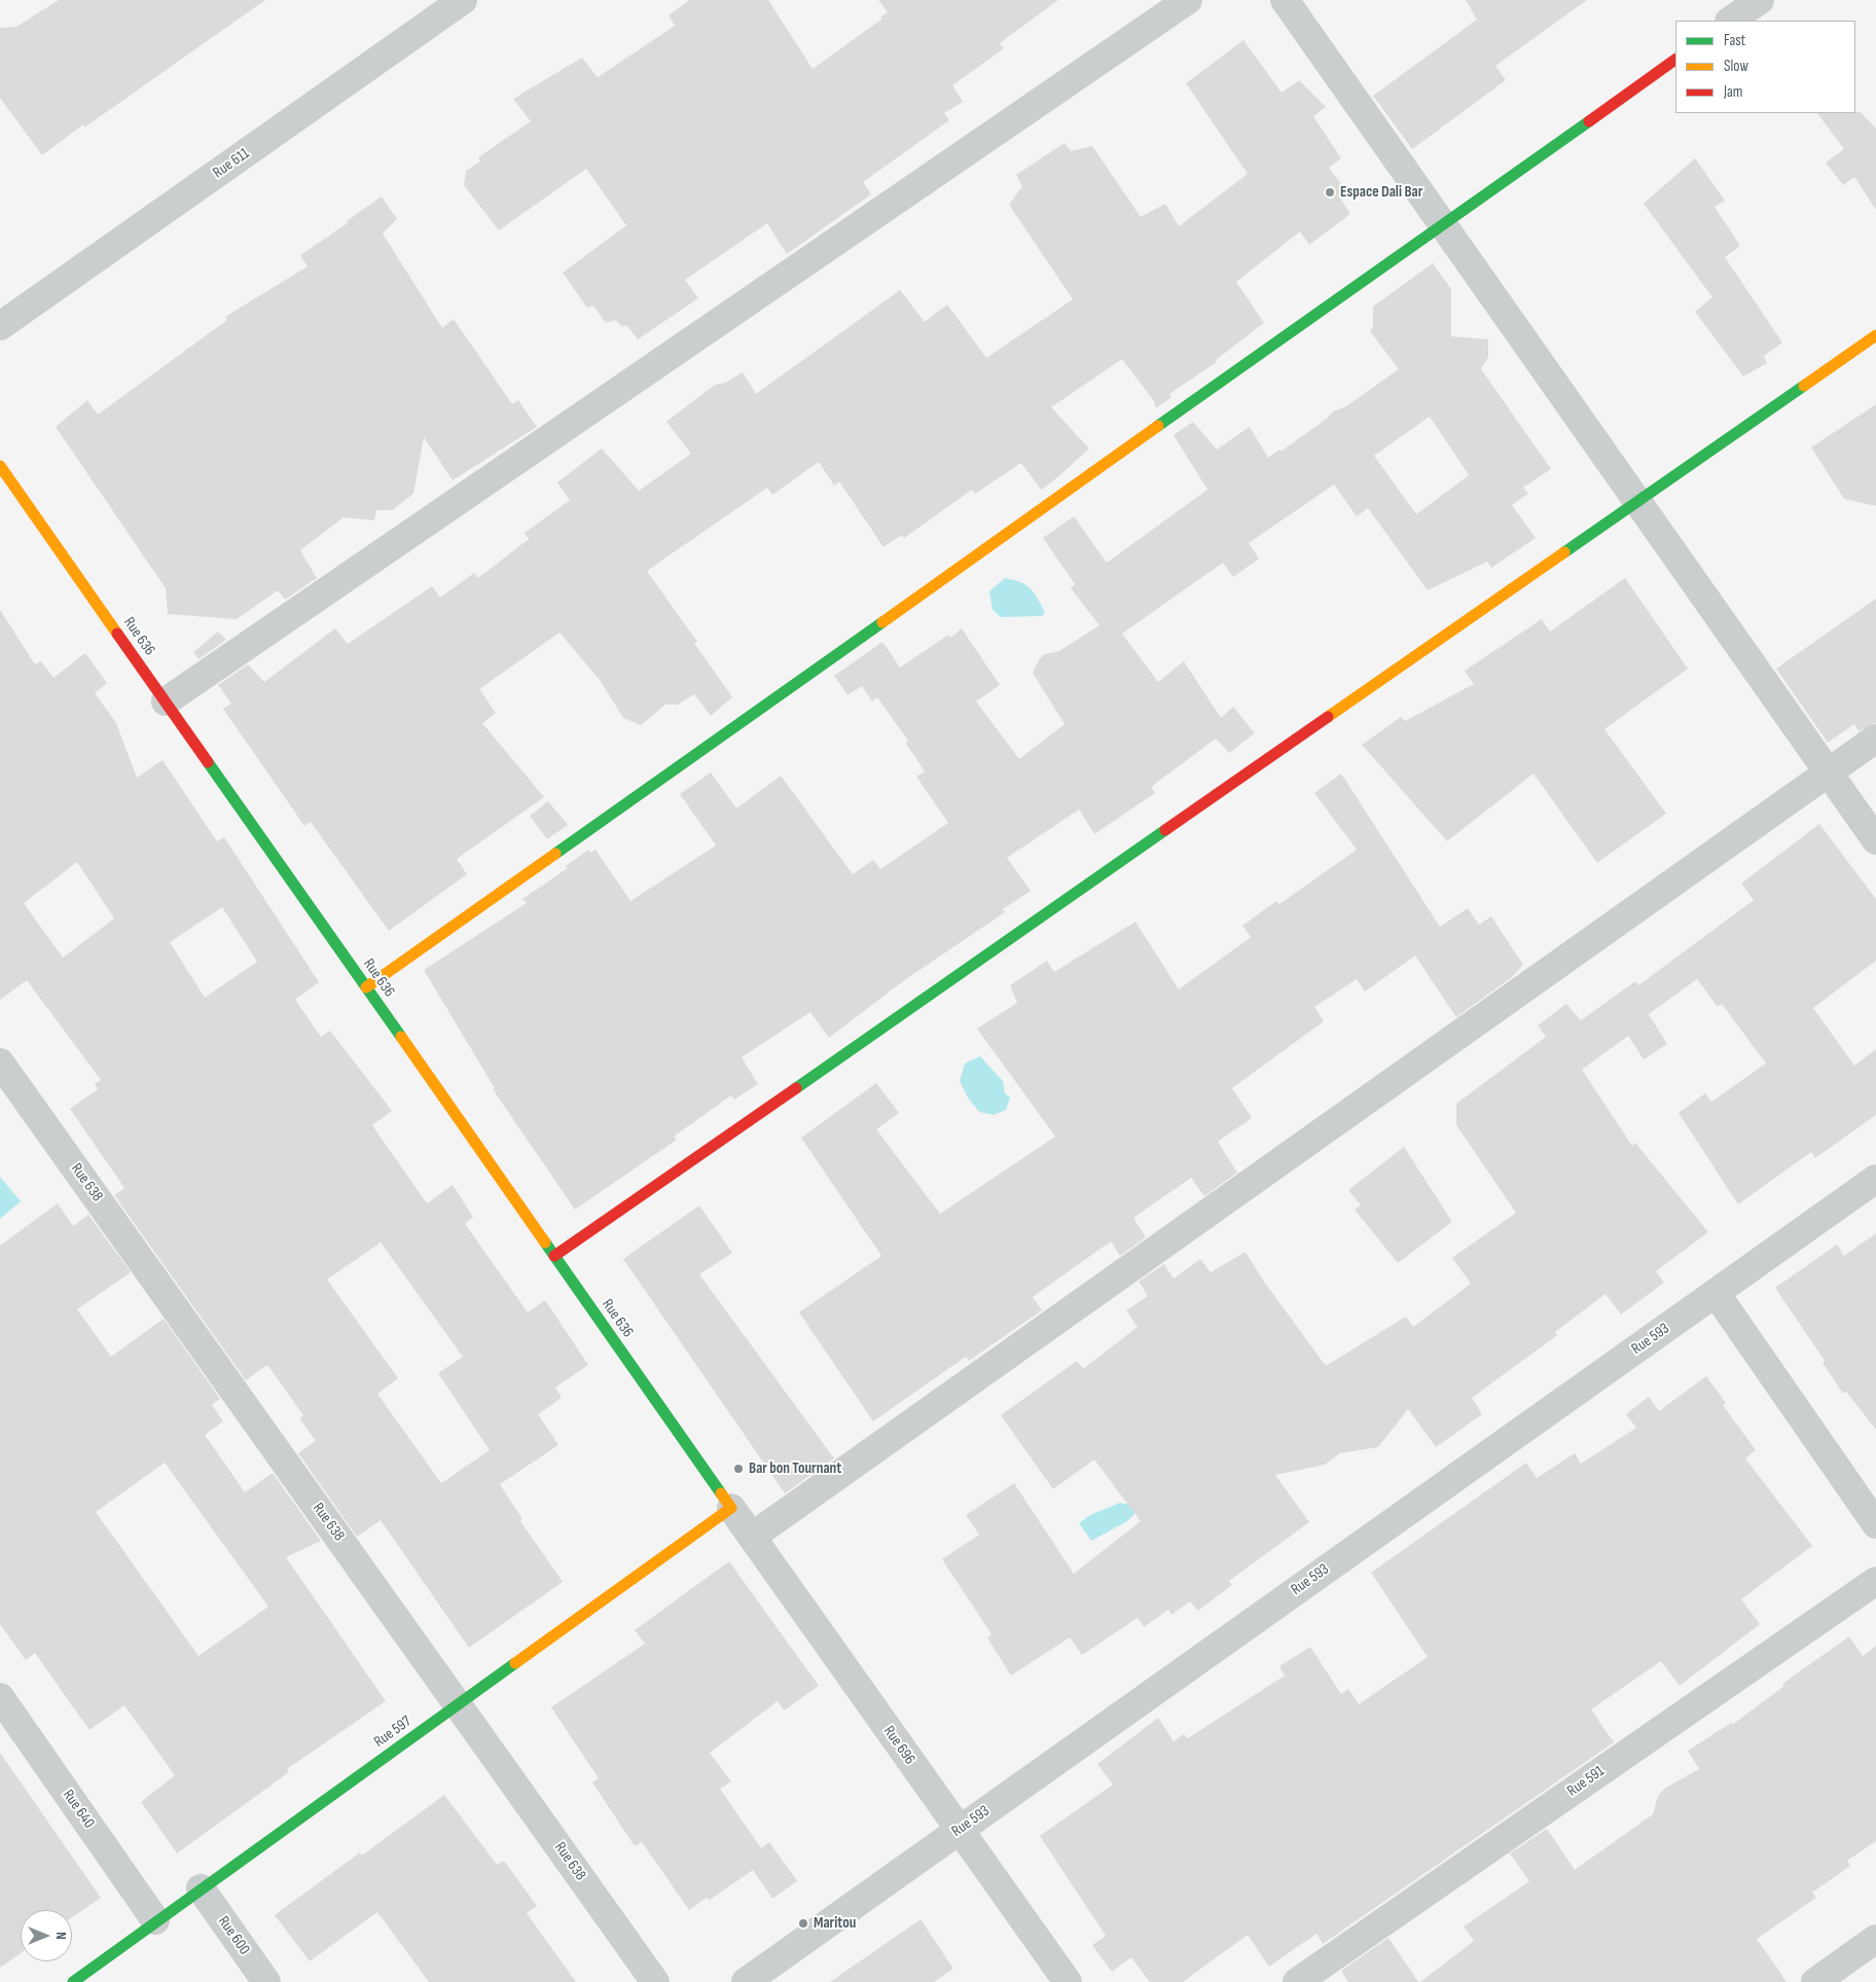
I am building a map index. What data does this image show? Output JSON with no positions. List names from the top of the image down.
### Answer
{
  "streets": {
    "street": [
      "Rue 611",
      "Rue 636",
      "Rue 638",
      "Rue 593",
      "Rue 597",
      "Rue 696",
      "Rue 591",
      "Rue 640",
      "Rue 600"
    ]
  },
  "crossings": [
    ["Rue 636", "Rue 597"],
    ["Rue 636", "Rue 696"],
    ["Rue 638", "Rue 597"],
    ["Rue 593", "Rue 696"],
    ["Rue 597", "Rue 696"],
    ["Rue 597", "Rue 640"],
    ["Rue 597", "Rue 600"]
  ],
  "places": ["Espace Dali Bar", "Bar bon Tournant", "Maritou"],
  "legend": ["Fast", "Slow", "Jam"],
  "north": "right"
}
